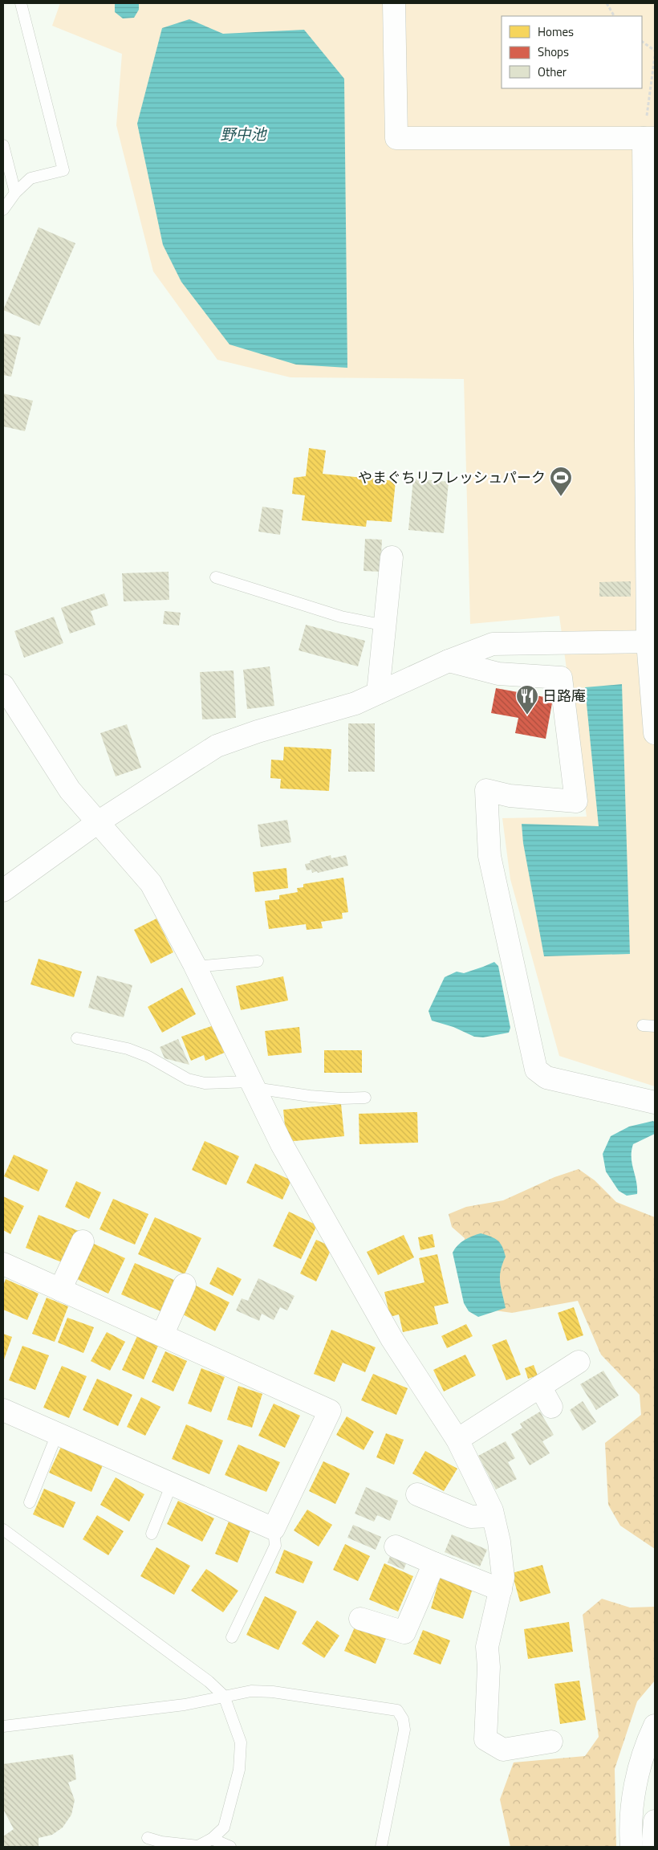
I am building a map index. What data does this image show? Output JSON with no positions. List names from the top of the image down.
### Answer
{
  "water": ["野中池"],
  "places": {
    "sports": ["やまぐちリフレッシュパーク"],
    "restaurant": ["日路庵"]
  },
  "legend": ["Homes", "Shops", "Other"]
}
